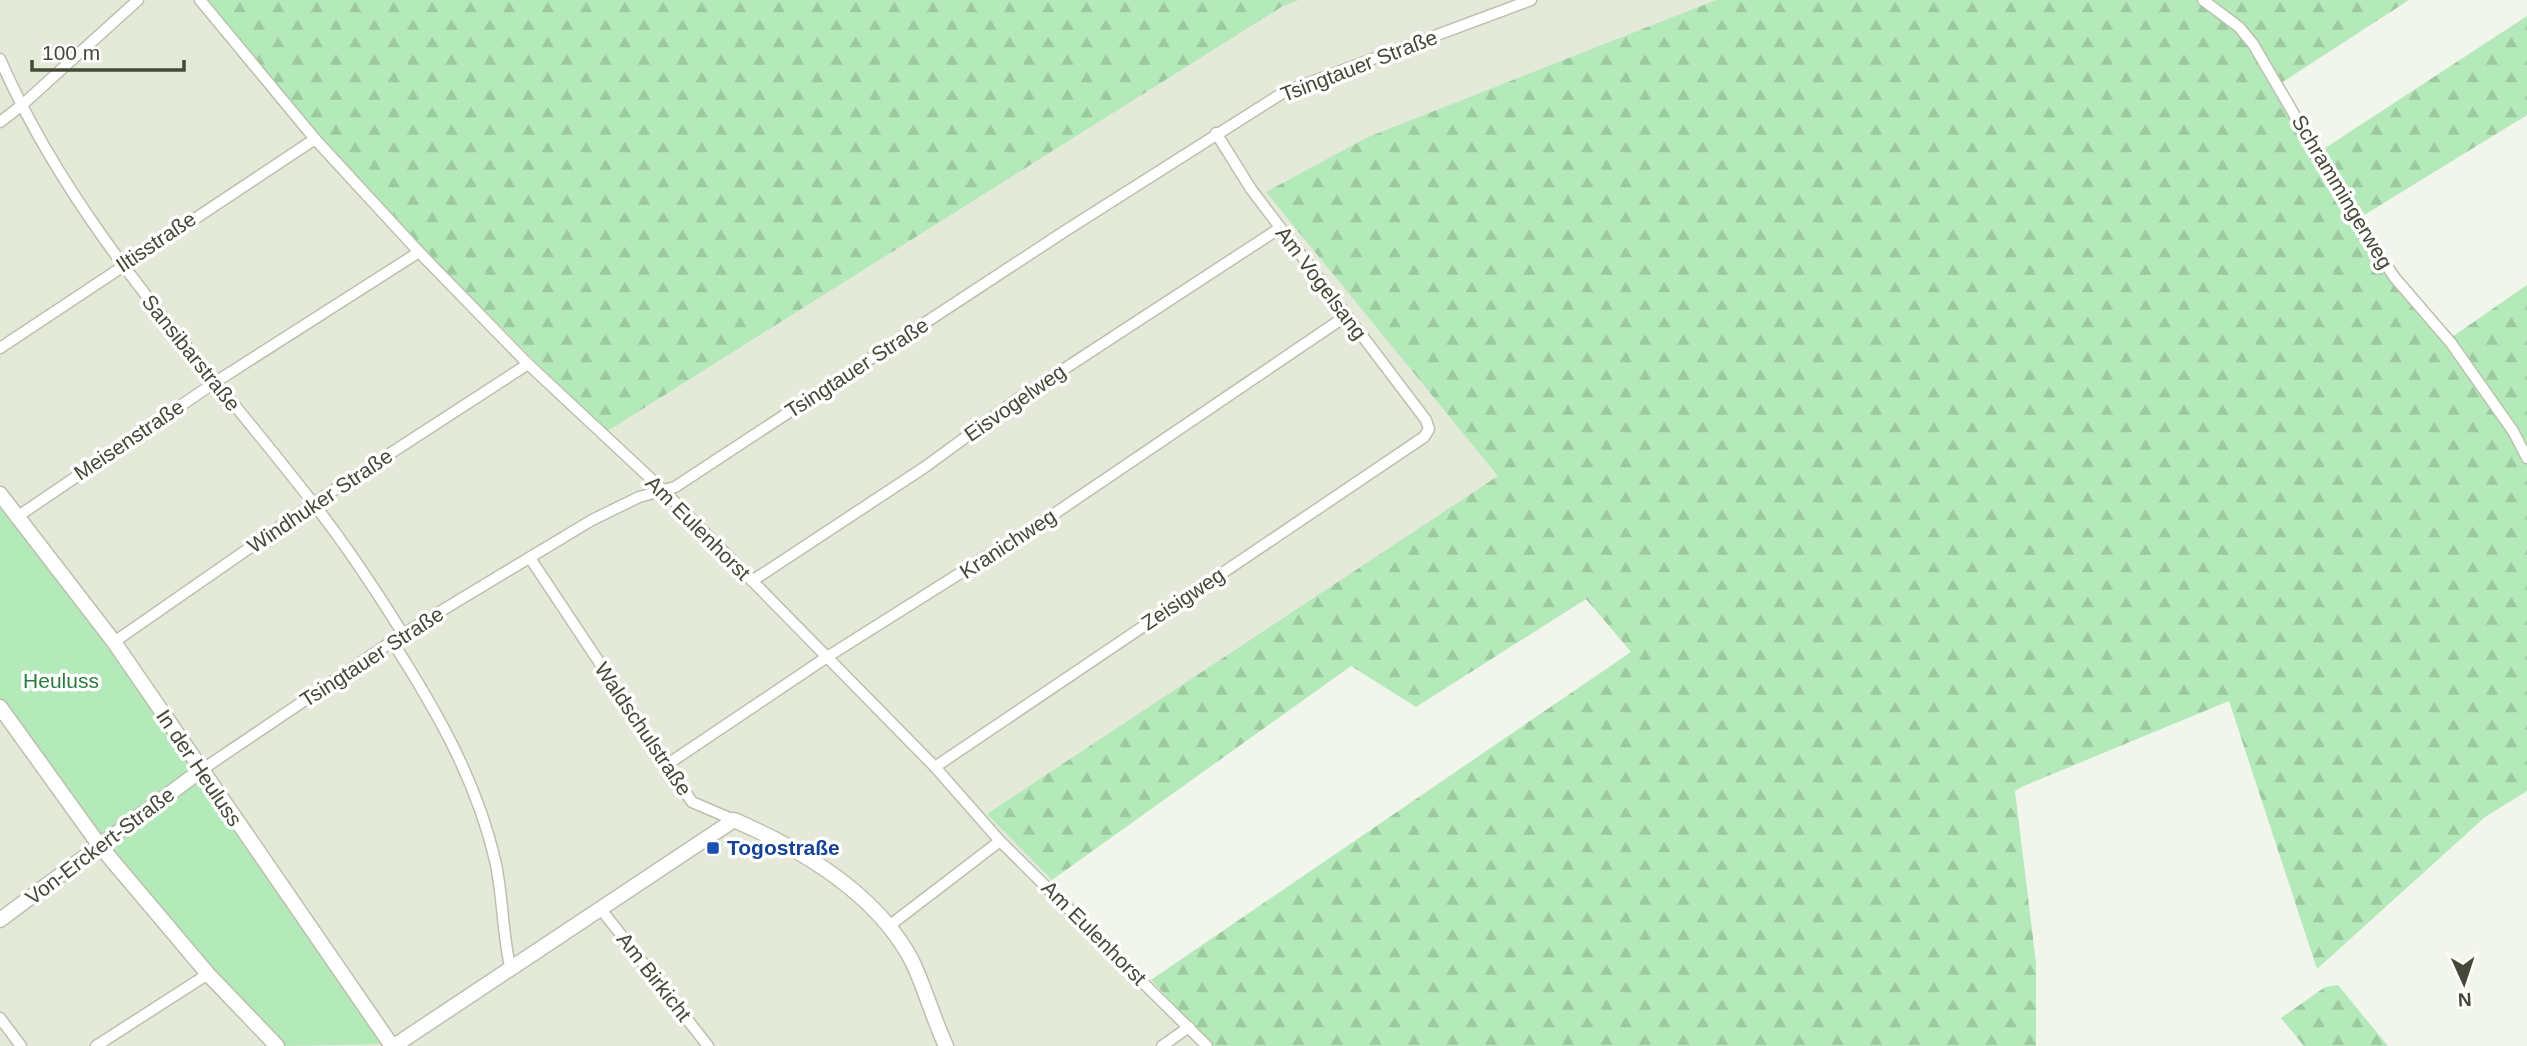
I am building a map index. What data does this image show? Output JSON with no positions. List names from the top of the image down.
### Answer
{
  "streets": {
    "street": [
      "Tsingtauer Straße",
      "Schrammingerweg",
      "Iltisstraße",
      "Am Vogelsang",
      "Sansibarstraße",
      "Eisvogelweg",
      "Meisenstraße",
      "Windhuker Straße",
      "Am Eulenhorst",
      "Kranichweg",
      "Zeisigweg",
      "Waldschulstraße",
      "In der Heuluss",
      "Von-Erckert-Straße",
      "Am Birkicht"
    ]
  },
  "crossings": [
    ["Tsingtauer Straße", "Am Vogelsang"],
    ["Tsingtauer Straße", "Sansibarstraße"],
    ["Tsingtauer Straße", "Am Eulenhorst"],
    ["Tsingtauer Straße", "Waldschulstraße"],
    ["Tsingtauer Straße", "In der Heuluss"],
    ["Tsingtauer Straße", "Von-Erckert-Straße"],
    ["Iltisstraße", "Sansibarstraße"],
    ["Iltisstraße", "Am Eulenhorst"],
    ["Am Vogelsang", "Eisvogelweg"],
    ["Am Vogelsang", "Kranichweg"],
    ["Am Vogelsang", "Zeisigweg"],
    ["Sansibarstraße", "Meisenstraße"],
    ["Sansibarstraße", "Windhuker Straße"],
    ["Eisvogelweg", "Am Eulenhorst"],
    ["Meisenstraße", "Am Eulenhorst"],
    ["Meisenstraße", "In der Heuluss"],
    ["Windhuker Straße", "Am Eulenhorst"],
    ["Windhuker Straße", "In der Heuluss"],
    ["Am Eulenhorst", "Kranichweg"],
    ["Am Eulenhorst", "Zeisigweg"],
    ["Kranichweg", "Waldschulstraße"],
    ["In der Heuluss", "Von-Erckert-Straße"]
  ],
  "parks": ["Heuluss"],
  "places": {
    "transit": ["Togostraße"]
  },
  "scale_bar": "100 m",
  "north": "bottom"
}
